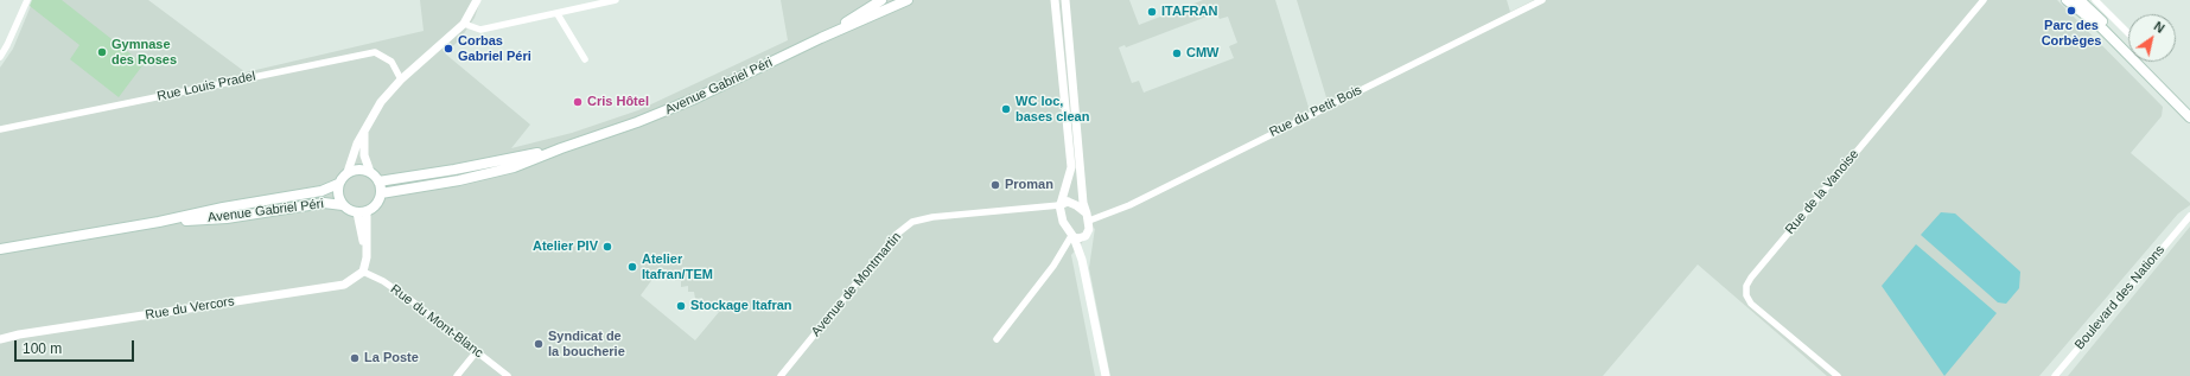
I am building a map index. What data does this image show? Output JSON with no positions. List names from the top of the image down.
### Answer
{
  "streets": {
    "main road": ["Avenue Gabriel Péri"],
    "street": [
      "Rue Louis Pradel",
      "Rue du Petit Bois",
      "Rue de la Vanoise",
      "Avenue de Montmartin",
      "Boulevard des Nations",
      "Rue du Vercors",
      "Rue du Mont-Blanc"
    ]
  },
  "crossings": [
    ["Rue du Vercors", "Rue du Mont-Blanc"]
  ],
  "places": [
    "Parc des Corbèges",
    "ITAFRAN",
    "Corbas Gabriel Péri",
    "Gymnase des Roses",
    "CMW",
    "Cris Hôtel",
    "WC loc, bases clean",
    "Proman",
    "Atelier PIV",
    "Atelier Itafran/TEM",
    "Stockage Itafran",
    "Syndicat de la boucherie",
    "La Poste"
  ],
  "scale_bar": "100 m",
  "north": "top right"
}
